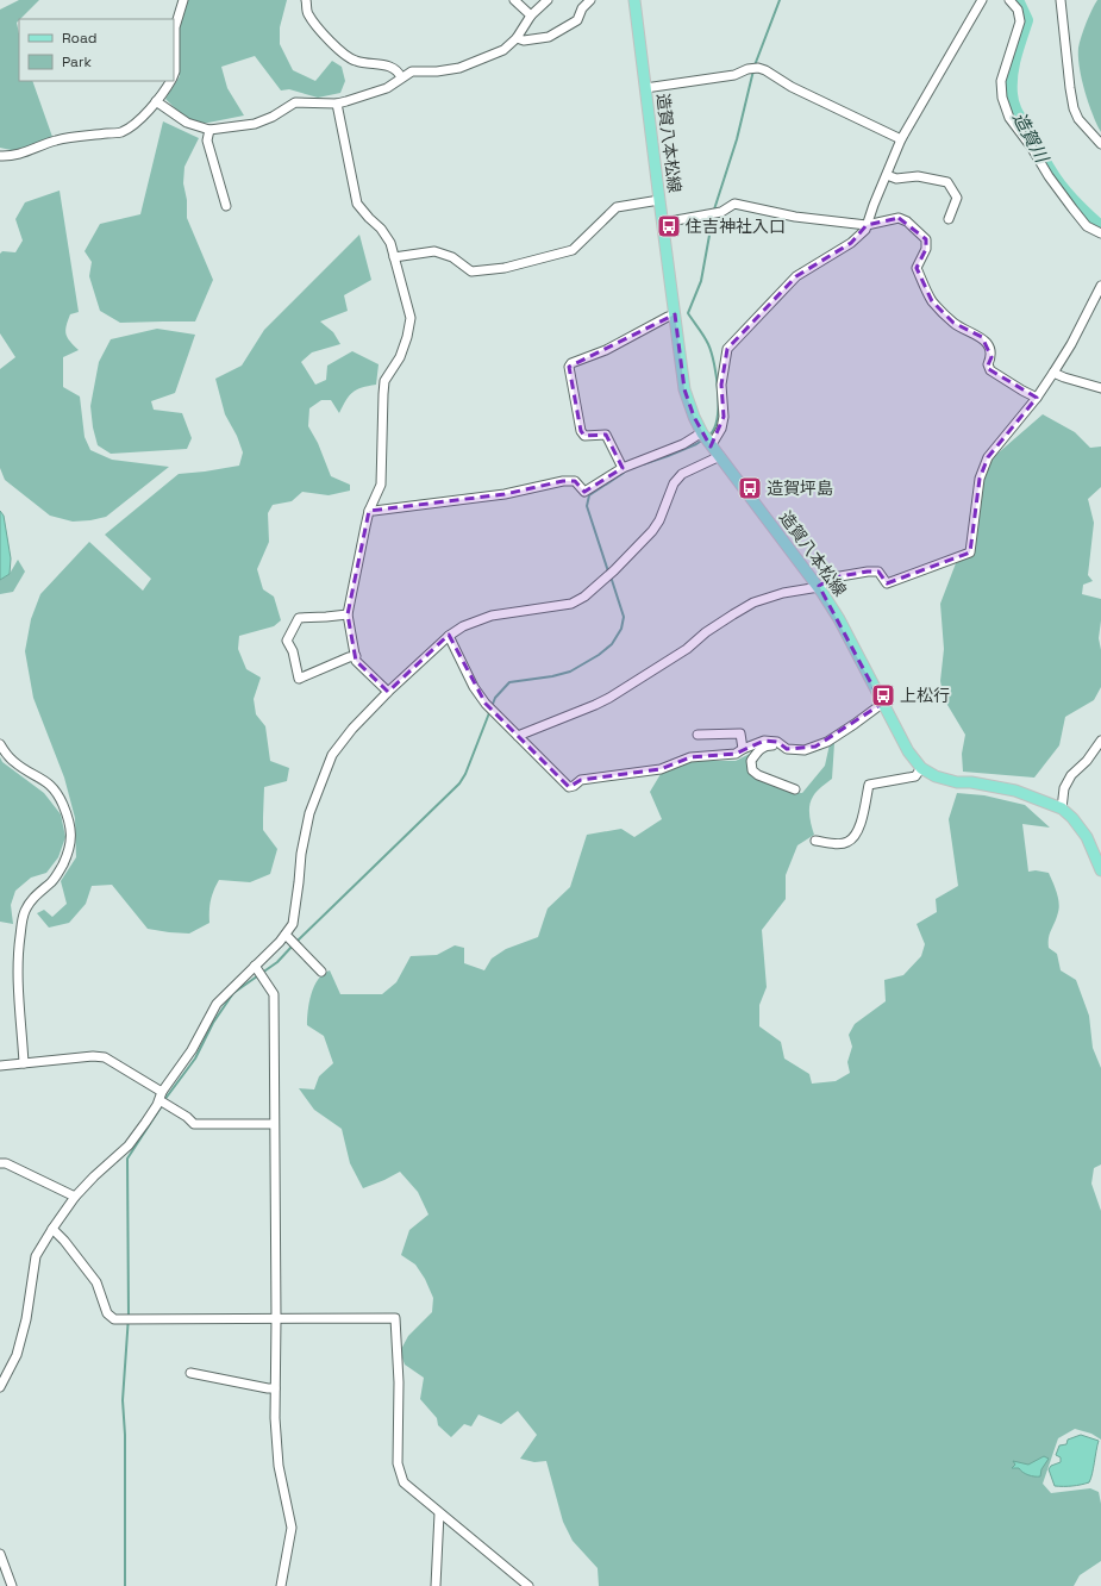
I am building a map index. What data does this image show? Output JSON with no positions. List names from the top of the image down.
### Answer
{
  "streets": {
    "main road": ["造賀八本松線"]
  },
  "water": ["造賀川"],
  "places": {
    "bus stop": ["住吉神社入口", "造賀坪島", "上松行"]
  },
  "legend": ["Road", "Park"]
}
